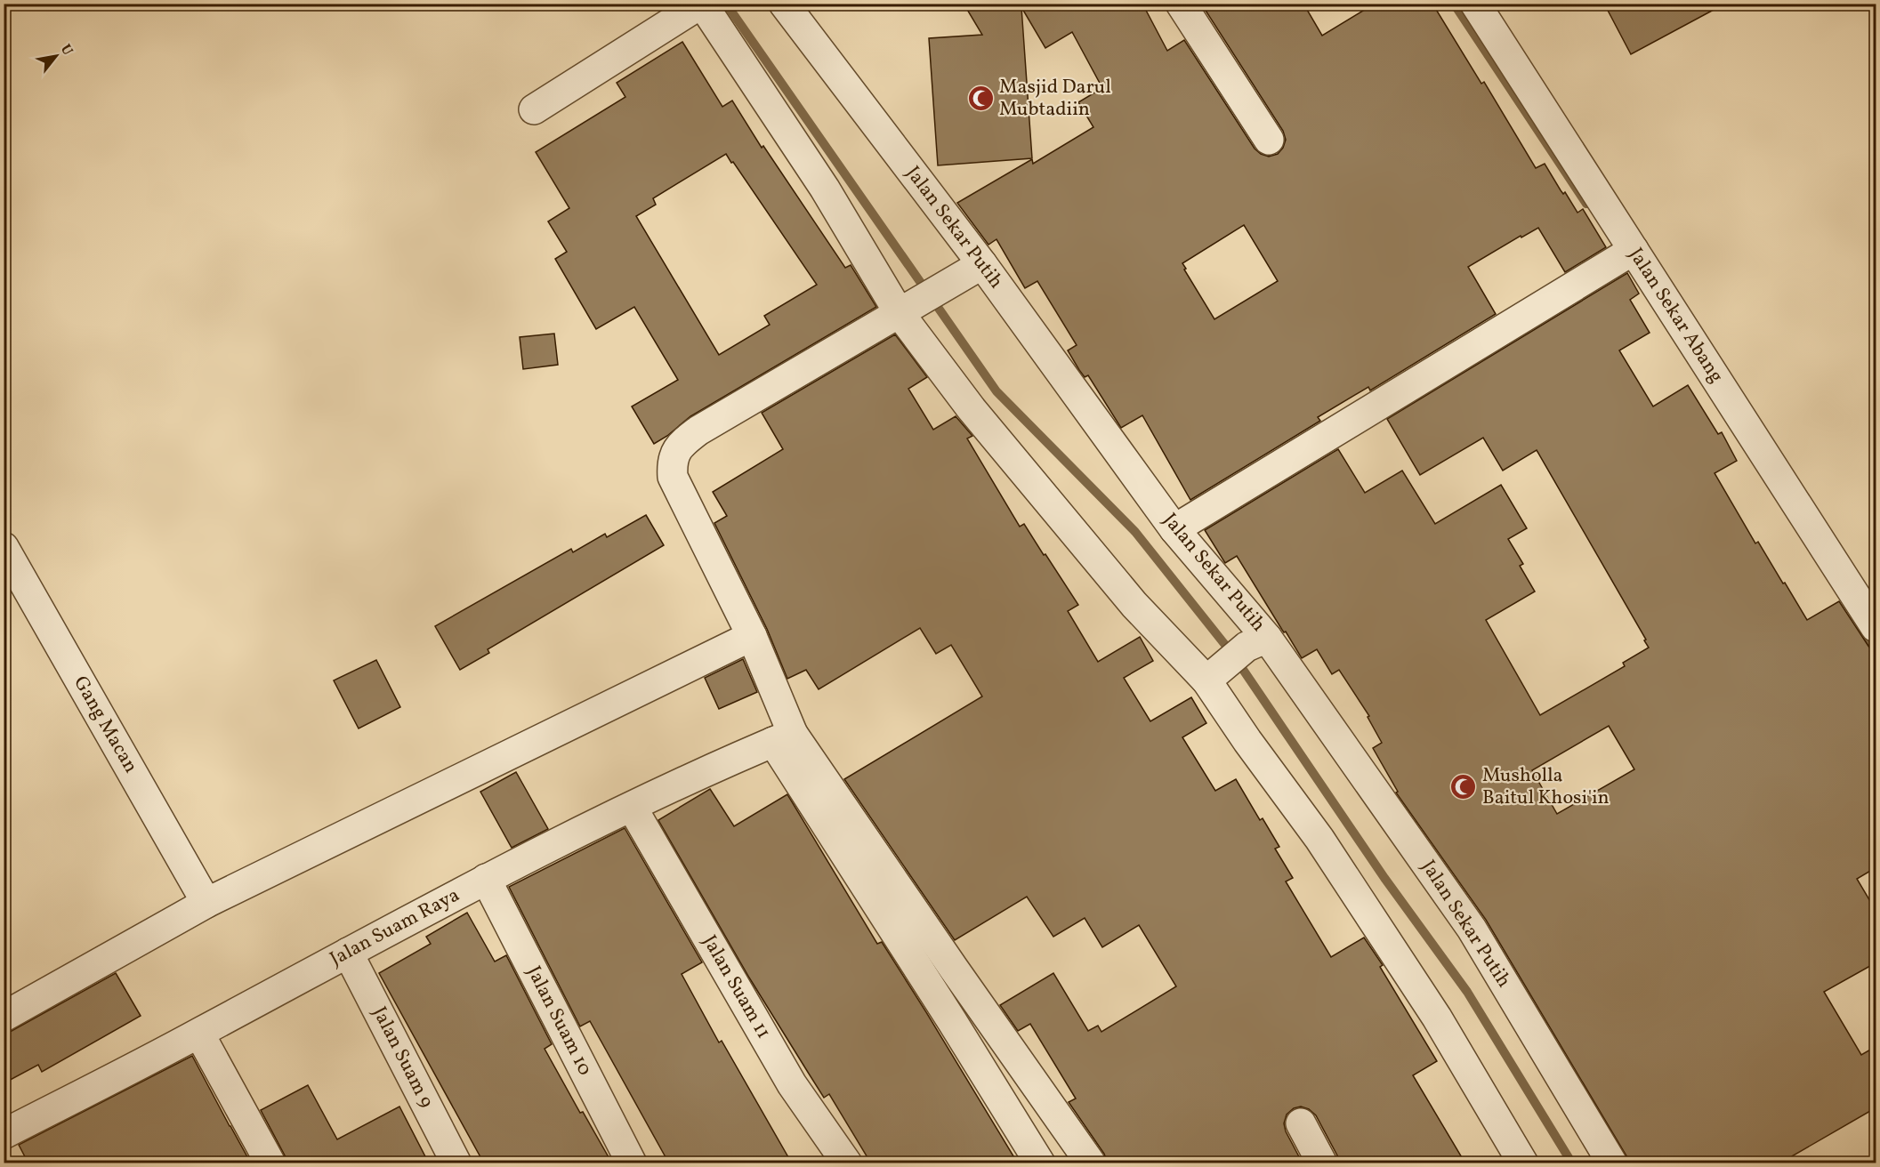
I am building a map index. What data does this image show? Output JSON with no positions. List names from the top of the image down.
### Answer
{
  "streets": {
    "street": [
      "Jalan Sekar Putih",
      "Jalan Sekar Abang",
      "Gang Macan",
      "Jalan Suam Raya",
      "Jalan Suam 11",
      "Jalan Suam 10",
      "Jalan Suam 9"
    ]
  },
  "crossings": [
    ["Jalan Suam Raya", "Jalan Suam 11"],
    ["Jalan Suam Raya", "Jalan Suam 10"],
    ["Jalan Suam Raya", "Jalan Suam 9"]
  ],
  "places": {
    "mosque": ["Masjid Darul Mubtadiin", "Musholla Baitul Khosi'in"]
  },
  "north": "top right"
}
